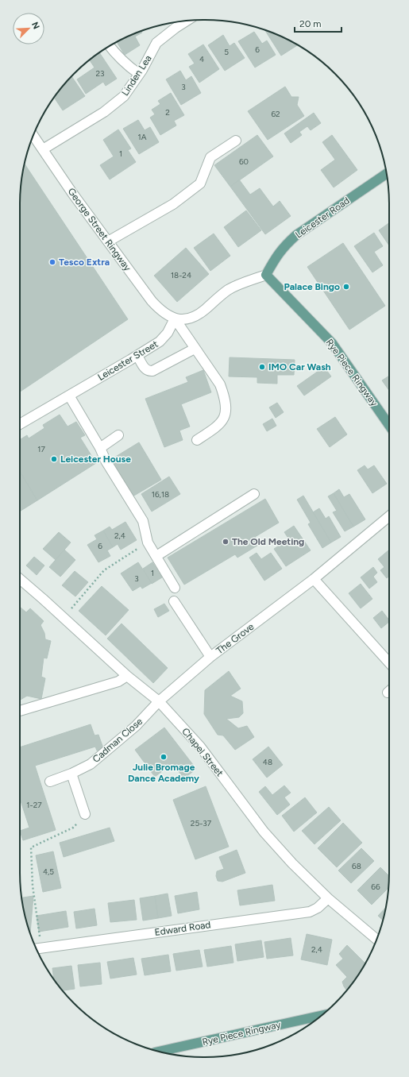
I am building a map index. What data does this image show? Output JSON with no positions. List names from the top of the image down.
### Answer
{
  "streets": {
    "main road": ["Leicester Road", "Rye Piece Ringway"],
    "street": [
      "Linden Lea",
      "George Street Ringway",
      "Leicester Street",
      "The Grove",
      "Cadman Close",
      "Chapel Street",
      "Edward Road"
    ]
  },
  "crossings": [
    ["Linden Lea", "George Street Ringway"],
    ["Leicester Road", "Rye Piece Ringway"],
    ["George Street Ringway", "Leicester Street"],
    ["The Grove", "Cadman Close"],
    ["The Grove", "Chapel Street"],
    ["Cadman Close", "Chapel Street"],
    ["Chapel Street", "Edward Road"]
  ],
  "places": [
    "Tesco Extra",
    "Palace Bingo",
    "IMO Car Wash",
    "Leicester House",
    "The Old Meeting",
    "Julie Bromage Dance Academy"
  ],
  "house_numbers": [
    "6",
    "5",
    "4",
    "23",
    "3",
    "2",
    "62",
    "1A",
    "1",
    "60",
    "18-24",
    "17",
    "16,18",
    "2,4",
    "6",
    "1",
    "3",
    "48",
    "1-27",
    "25-37",
    "68",
    "4,5",
    "66",
    "2,4"
  ],
  "scale_bar": "20 m",
  "north": "top right"
}
